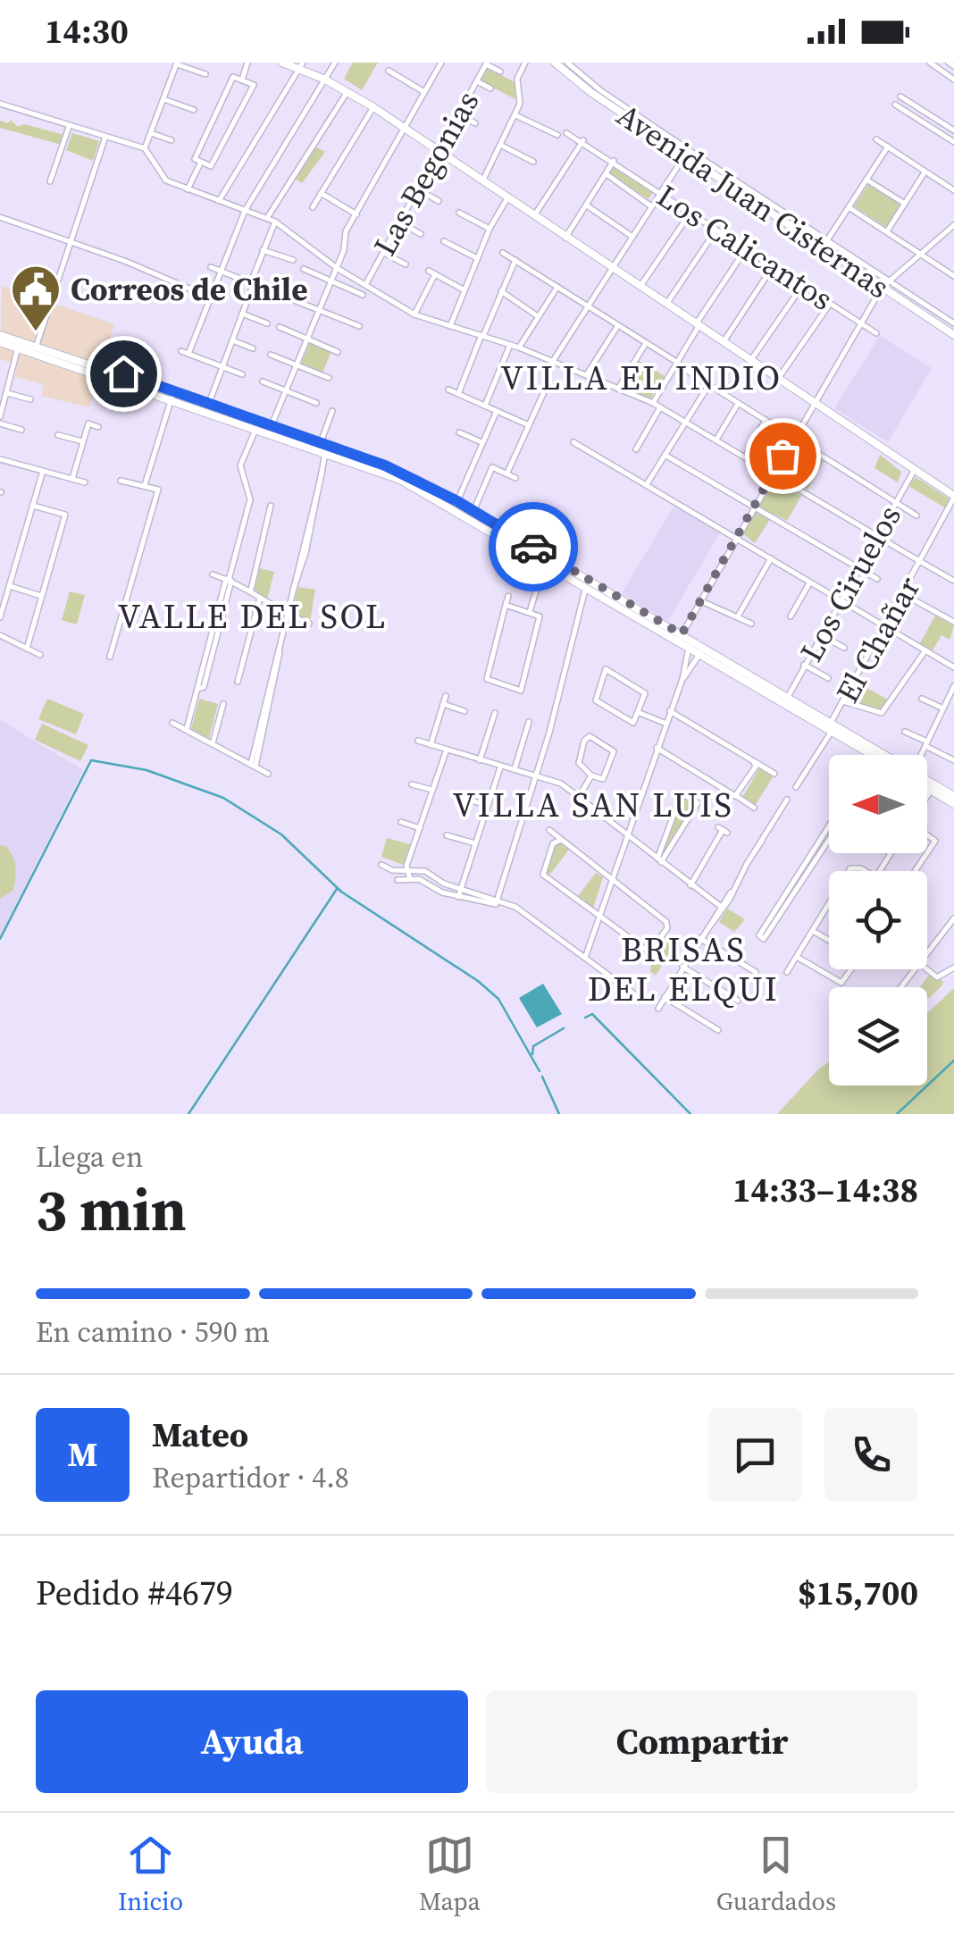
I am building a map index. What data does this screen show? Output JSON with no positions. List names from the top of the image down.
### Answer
{
  "streets": {
    "main road": ["Avenida Juan Cisternas"],
    "street": [
      "Las Begonias",
      "Los Calicantos",
      "Los Ciruelos",
      "El Chañar"
    ]
  },
  "districts": [
    "VILLA EL INDIO",
    "VALLE DEL SOL",
    "VILLA SAN LUIS",
    "BRISAS DEL ELQUI"
  ],
  "places": {
    "public building": ["Correos de Chile"]
  },
  "north": "left",
  "page": {
    "status": "14:30",
    "heading": ["3 min", "Llega en", "14:33–14:38"],
    "panel": [
      "Mateo",
      "Repartidor · 4.8",
      "Pedido #4679",
      "$15,700"
    ],
    "bar": "En camino · 590 m",
    "round": "M",
    "buttons": ["Ayuda", "Compartir"],
    "tabs": ["Inicio", "Mapa", "Guardados"]
  }
}
